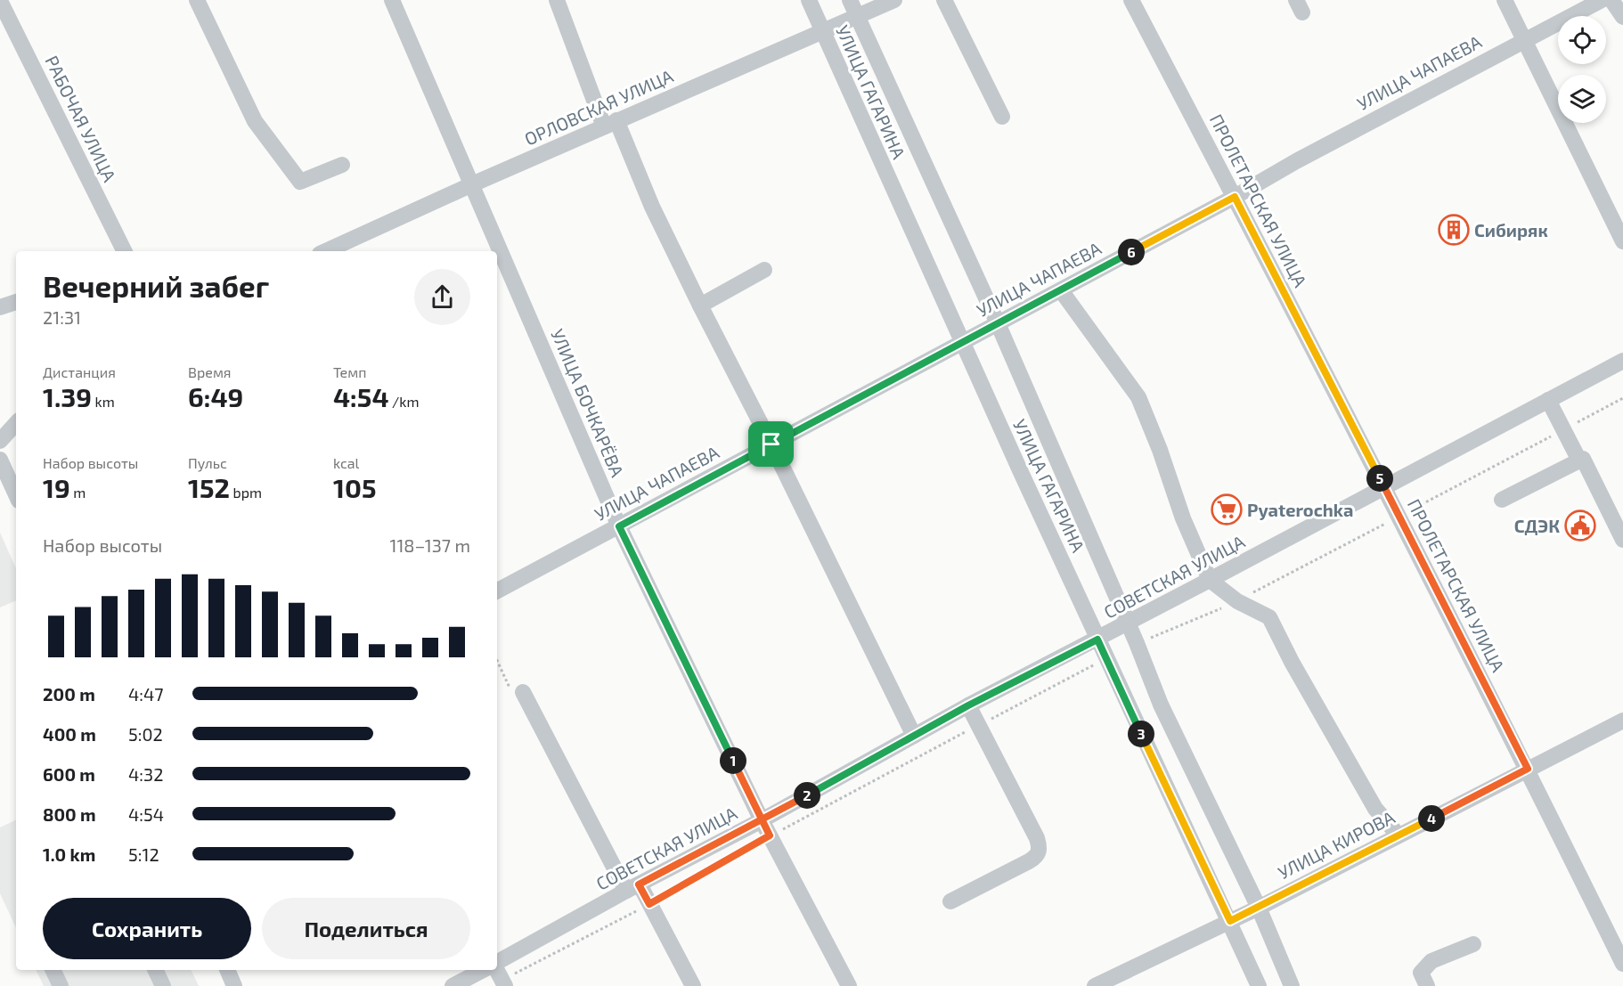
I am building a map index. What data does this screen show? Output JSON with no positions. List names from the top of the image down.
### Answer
{
  "streets": {
    "street": [
      "УЛИЦА ЧАПАЕВА",
      "УЛИЦА ГАГАРИНА",
      "ОРЛОВСКАЯ УЛИЦА",
      "РАБОЧАЯ УЛИЦА",
      "ПРОЛЕТАРСКАЯ УЛИЦА",
      "УЛИЦА БОЧКАРЁВА",
      "СОВЕТСКАЯ УЛИЦА",
      "УЛИЦА КИРОВА"
    ]
  },
  "crossings": [
    ["УЛИЦА ЧАПАЕВА", "УЛИЦА ГАГАРИНА"],
    ["УЛИЦА ЧАПАЕВА", "ПРОЛЕТАРСКАЯ УЛИЦА"],
    ["УЛИЦА ЧАПАЕВА", "УЛИЦА БОЧКАРЁВА"],
    ["УЛИЦА ГАГАРИНА", "ОРЛОВСКАЯ УЛИЦА"],
    ["УЛИЦА ГАГАРИНА", "СОВЕТСКАЯ УЛИЦА"],
    ["УЛИЦА ГАГАРИНА", "УЛИЦА КИРОВА"],
    ["ОРЛОВСКАЯ УЛИЦА", "УЛИЦА БОЧКАРЁВА"],
    ["ПРОЛЕТАРСКАЯ УЛИЦА", "СОВЕТСКАЯ УЛИЦА"],
    ["ПРОЛЕТАРСКАЯ УЛИЦА", "УЛИЦА КИРОВА"],
    ["УЛИЦА БОЧКАРЁВА", "СОВЕТСКАЯ УЛИЦА"]
  ],
  "places": {
    "building": ["Сибиряк"],
    "supermarket": ["Pyaterochka"],
    "public building": ["СДЭК"]
  },
  "page": {
    "pins": [
      "6",
      "5",
      "3",
      "1",
      "2",
      "4"
    ],
    "heading": ["Вечерний забег", "21:31"],
    "stats": [
      ["Дистанция", "1.39 km"],
      ["Время", "6:49"],
      ["Темп", "4:54 /km"],
      ["Набор высоты", "19 m"],
      ["Пульс", "152 bpm"],
      ["kcal", "105"]
    ],
    "chart": ["Набор высоты", "118–137 m"],
    "list": [
      {
        "name": "200 m",
        "note": "4:47"
      },
      {
        "name": "400 m",
        "note": "5:02"
      },
      {
        "name": "600 m",
        "note": "4:32"
      },
      {
        "name": "800 m",
        "note": "4:54"
      },
      {
        "name": "1.0 km",
        "note": "5:12"
      }
    ],
    "buttons": ["Сохранить", "Поделиться"]
  }
}
